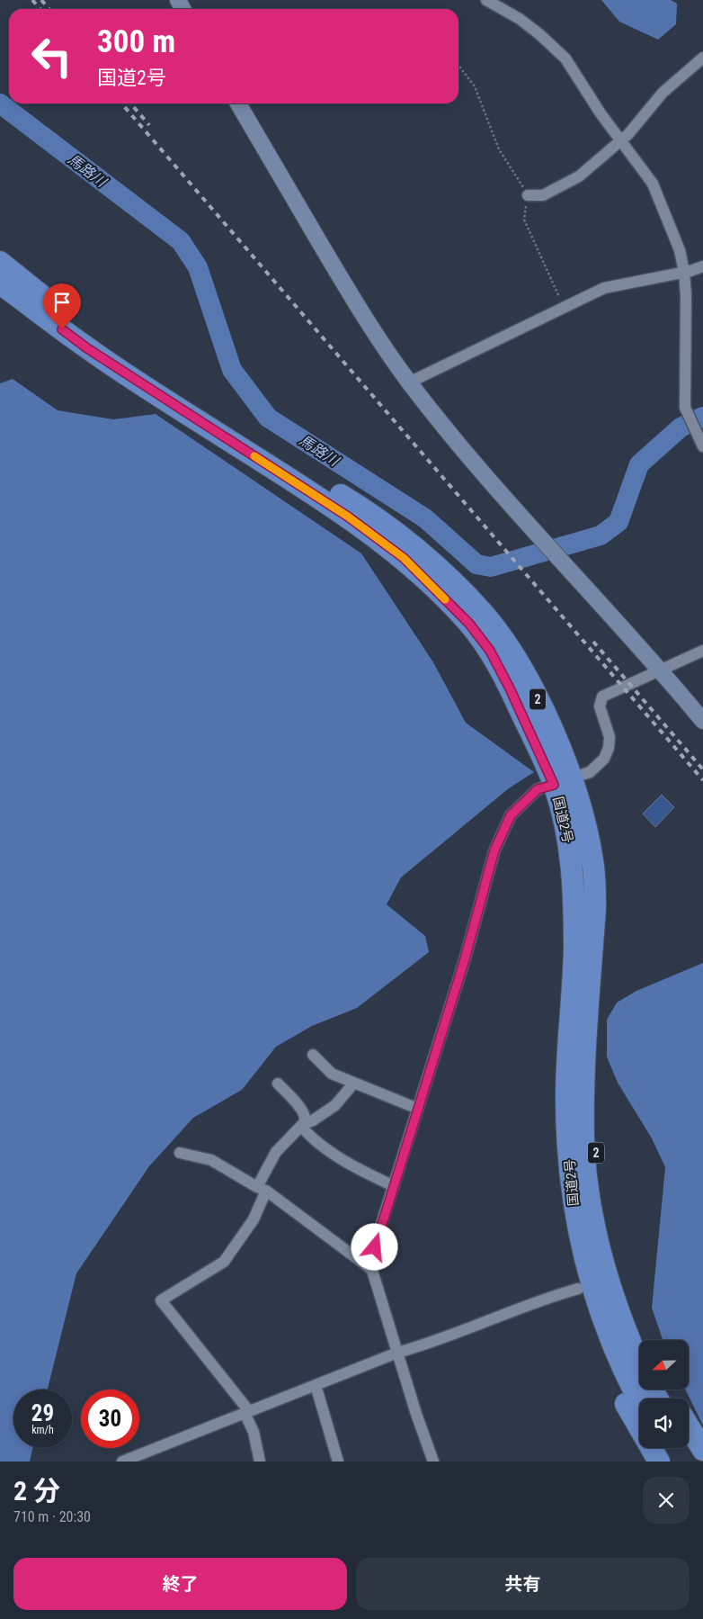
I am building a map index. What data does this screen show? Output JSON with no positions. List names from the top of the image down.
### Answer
{
  "streets": {
    "highway": ["2", "国道2号"]
  },
  "crossings": [
    ["2", "国道2号"]
  ],
  "water": ["馬路川"],
  "north": "left",
  "page": {
    "turn": ["300 m", "国道2号"],
    "speed": "29 km/h",
    "limit": "30",
    "heading": ["2 分", "710 m · 20:30"],
    "buttons": ["終了", "共有"]
  }
}
